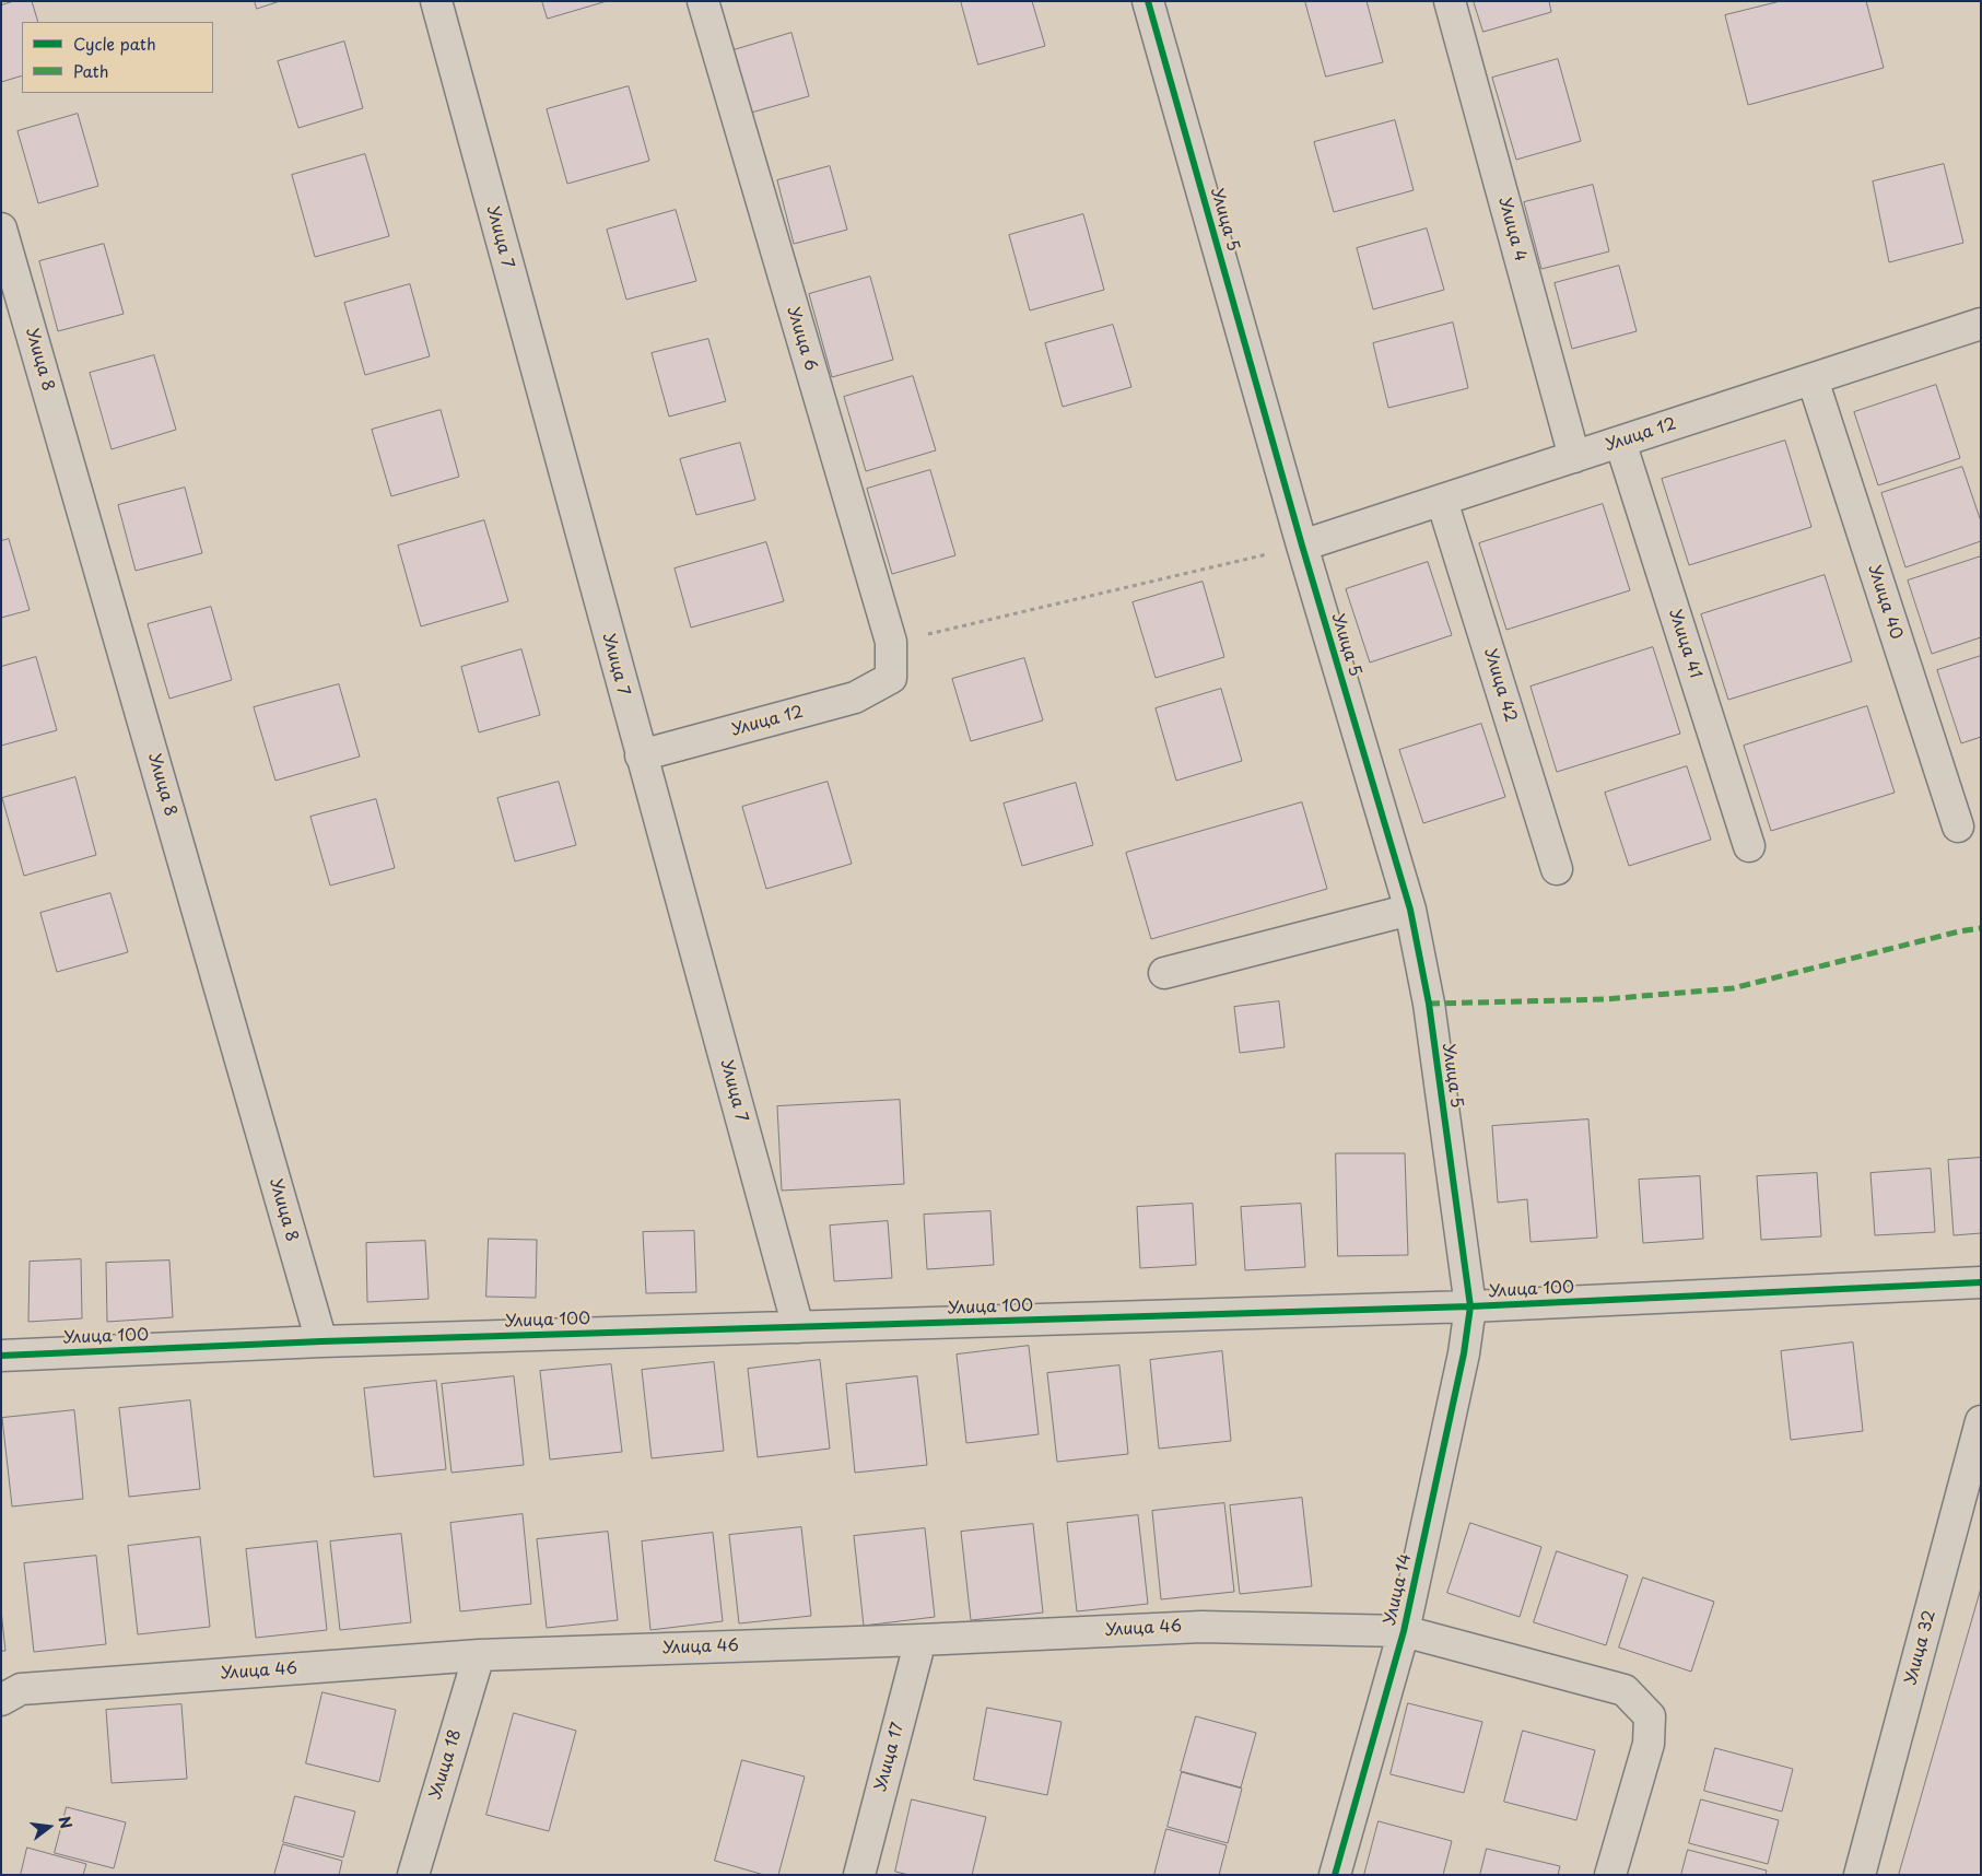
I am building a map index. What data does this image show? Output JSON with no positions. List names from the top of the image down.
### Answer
{
  "streets": {
    "street": [
      "Улица 5",
      "Улица 4",
      "Улица 7",
      "Улица 6",
      "Улица 8",
      "Улица 12",
      "Улица 40",
      "Улица 41",
      "Улица 42",
      "Улица 100",
      "Улица 14",
      "Улица 46",
      "Улица 32",
      "Улица 17",
      "Улица 18"
    ]
  },
  "crossings": [
    ["Улица 5", "Улица 12"],
    ["Улица 5", "Улица 100"],
    ["Улица 5", "Улица 14"],
    ["Улица 4", "Улица 12"],
    ["Улица 7", "Улица 12"],
    ["Улица 7", "Улица 100"],
    ["Улица 6", "Улица 12"],
    ["Улица 8", "Улица 100"],
    ["Улица 12", "Улица 40"],
    ["Улица 12", "Улица 41"],
    ["Улица 12", "Улица 42"],
    ["Улица 100", "Улица 14"],
    ["Улица 14", "Улица 46"],
    ["Улица 46", "Улица 17"],
    ["Улица 46", "Улица 18"]
  ],
  "legend": ["Cycle path", "Path"],
  "north": "right"
}
